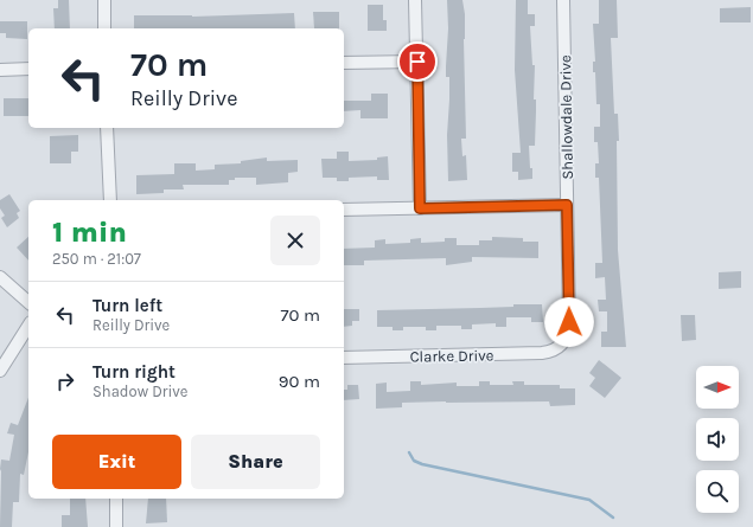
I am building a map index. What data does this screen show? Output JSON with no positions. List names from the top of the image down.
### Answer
{
  "streets": {
    "street": ["Shallowdale Drive", "Clarke Drive"]
  },
  "crossings": [
    ["Shallowdale Drive", "Clarke Drive"]
  ],
  "north": "right",
  "page": {
    "turn": ["70 m", "Reilly Drive"],
    "heading": ["1 min", "250 m · 21:07"],
    "list": [
      {
        "name": "Turn left",
        "note": "Reilly Drive",
        "value": "70 m"
      },
      {
        "name": "Turn right",
        "note": "Shadow Drive",
        "value": "90 m"
      }
    ],
    "buttons": ["Exit", "Share"]
  }
}
